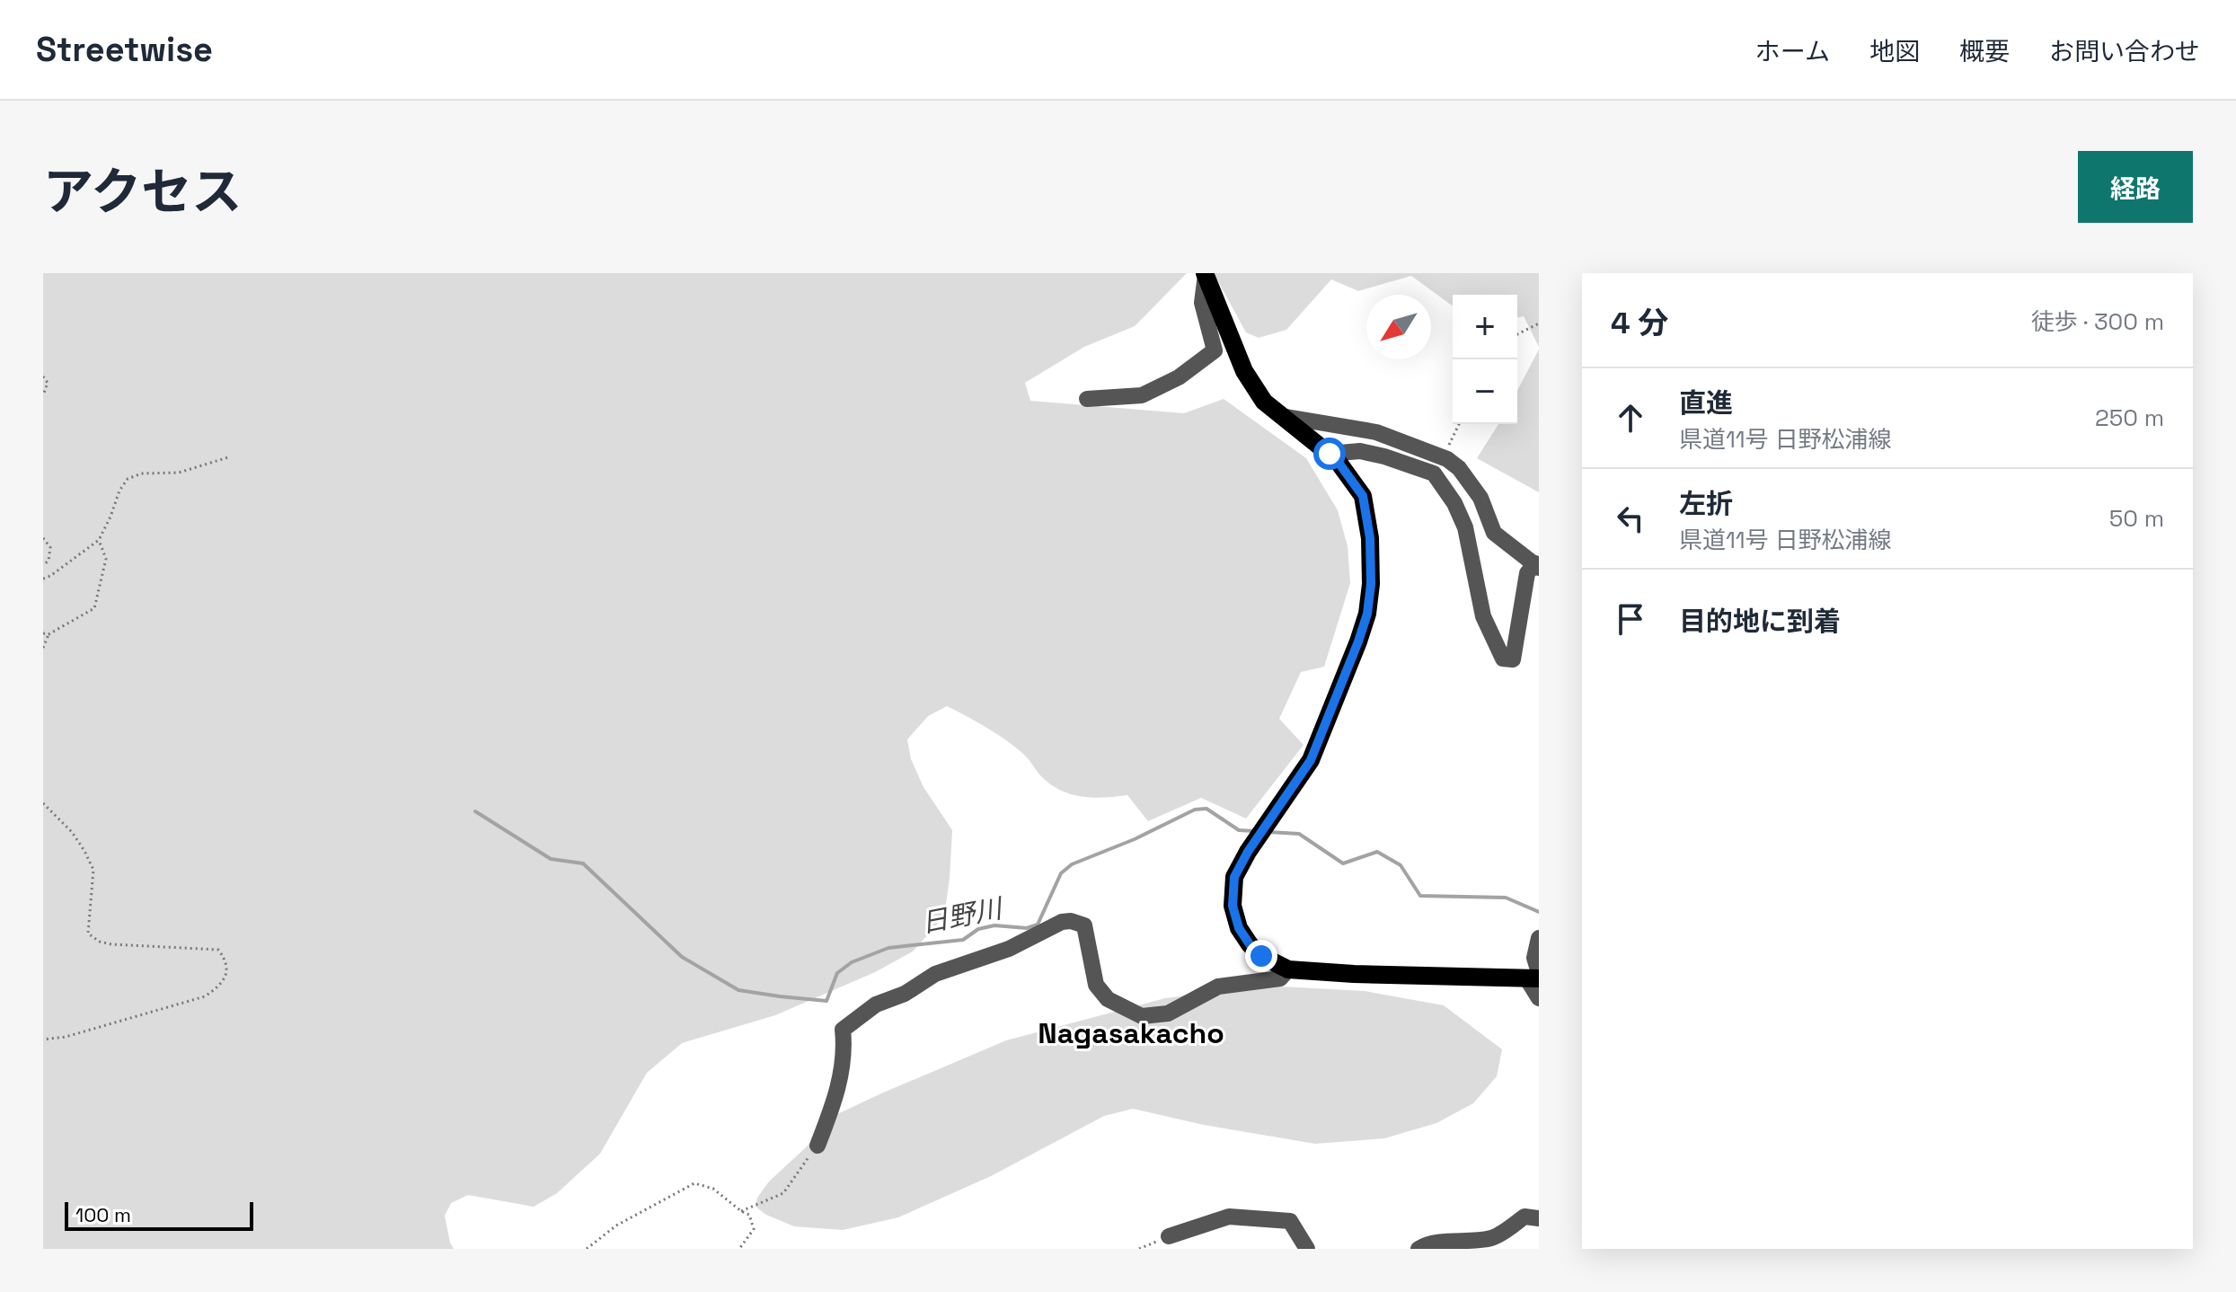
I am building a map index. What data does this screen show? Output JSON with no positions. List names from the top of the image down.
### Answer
{
  "districts": ["Nagasakacho"],
  "water": ["日野川"],
  "scale_bar": "100 m",
  "north": "bottom left",
  "page": {
    "header": "Streetwise",
    "nav": [
      "ホーム",
      "地図",
      "概要",
      "お問い合わせ"
    ],
    "title": "アクセス",
    "buttons": "経路",
    "heading": ["4 分", "徒歩 · 300 m"],
    "map_buttons": ["+", "−"],
    "list": [
      ["直進", "県道11号 日野松浦線", "250 m"],
      ["左折", "県道11号 日野松浦線", "50 m"],
      "目的地に到着"
    ],
    "scale": "100 m"
  }
}
